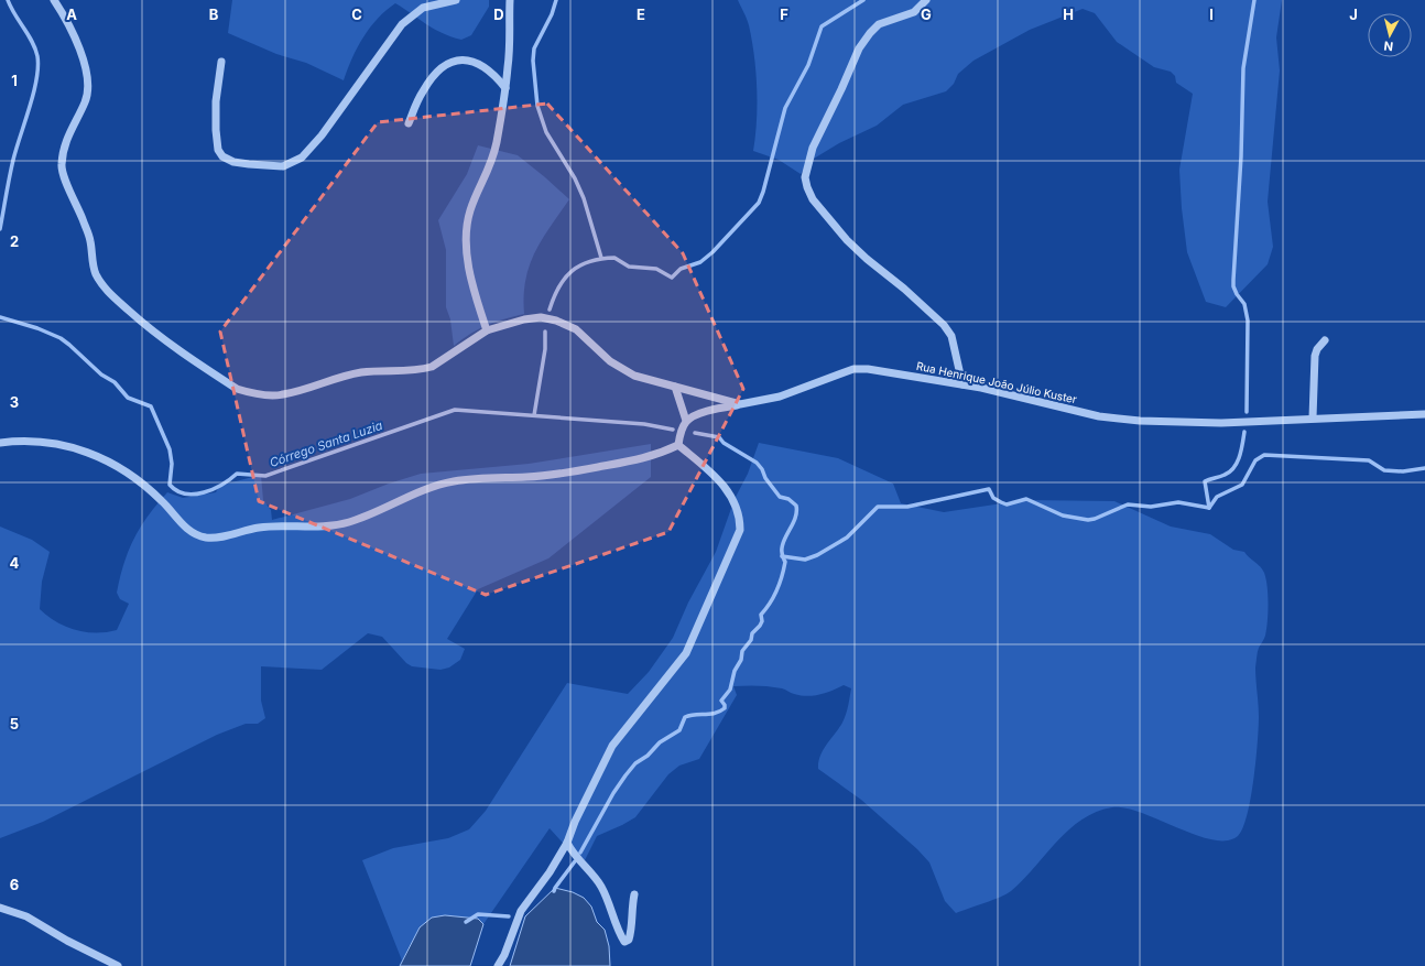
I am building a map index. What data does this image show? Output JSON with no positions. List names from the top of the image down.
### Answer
{
  "streets": {
    "street": ["Rua Henrique João Júlio Kuster"]
  },
  "water": ["Córrego Santa Luzia"],
  "north": "bottom",
  "grid": {
    "columns": [
      "A",
      "B",
      "C",
      "D",
      "E",
      "F",
      "G",
      "H",
      "I",
      "J"
    ],
    "rows": [
      "1",
      "2",
      "3",
      "4",
      "5",
      "6"
    ]
  }
}
